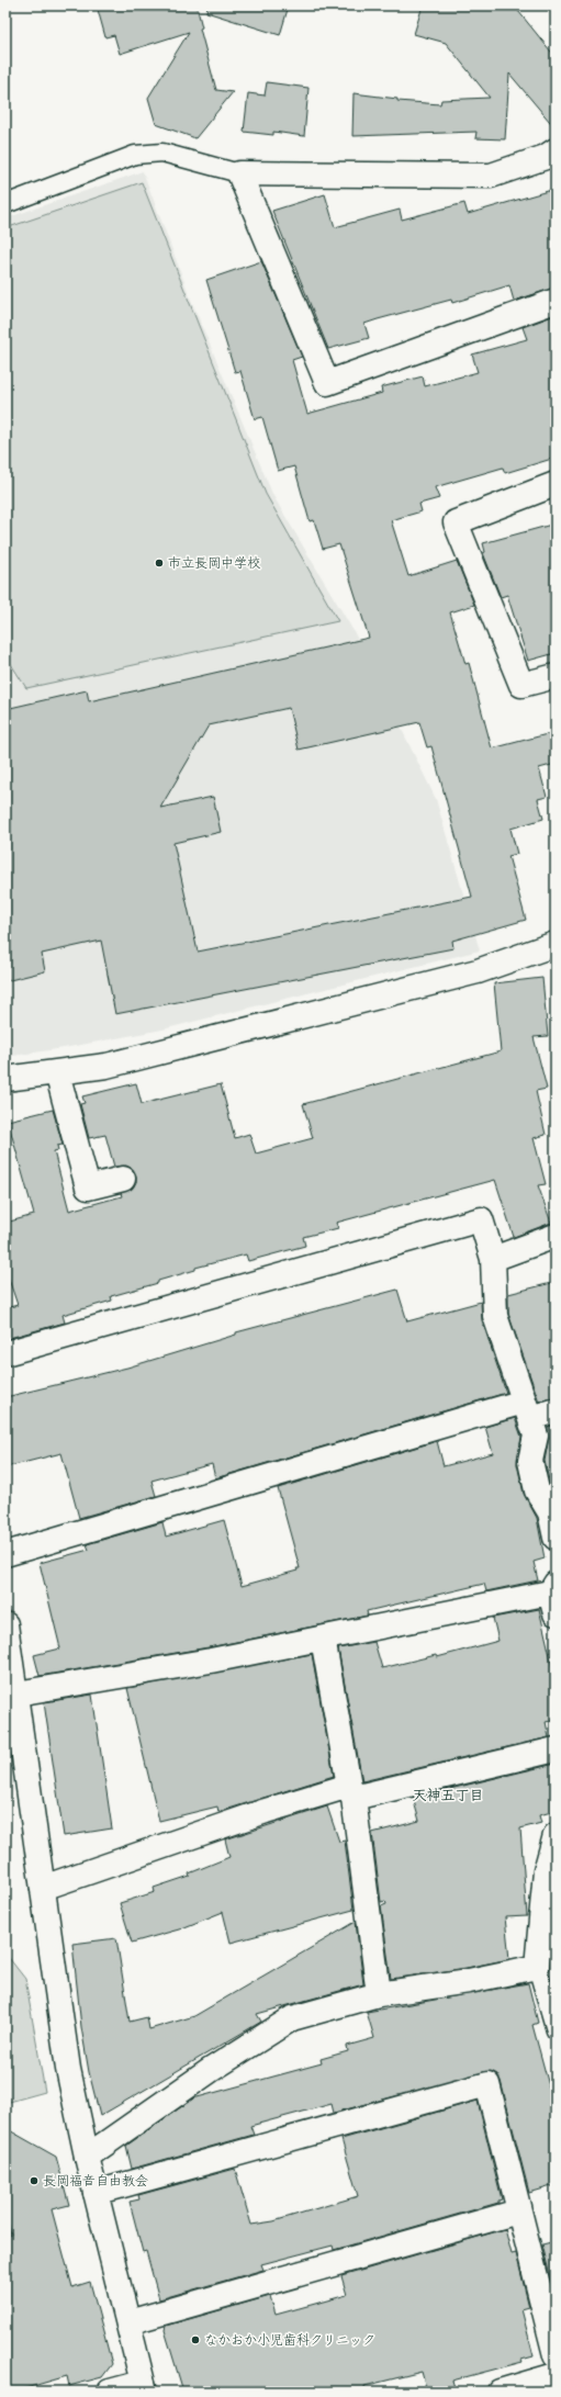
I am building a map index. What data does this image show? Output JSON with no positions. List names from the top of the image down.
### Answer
{
  "districts": ["天神五丁目"],
  "places": ["市立長岡中学校", "長岡福音自由教会", "なかおか小児歯科クリニック"]
}
